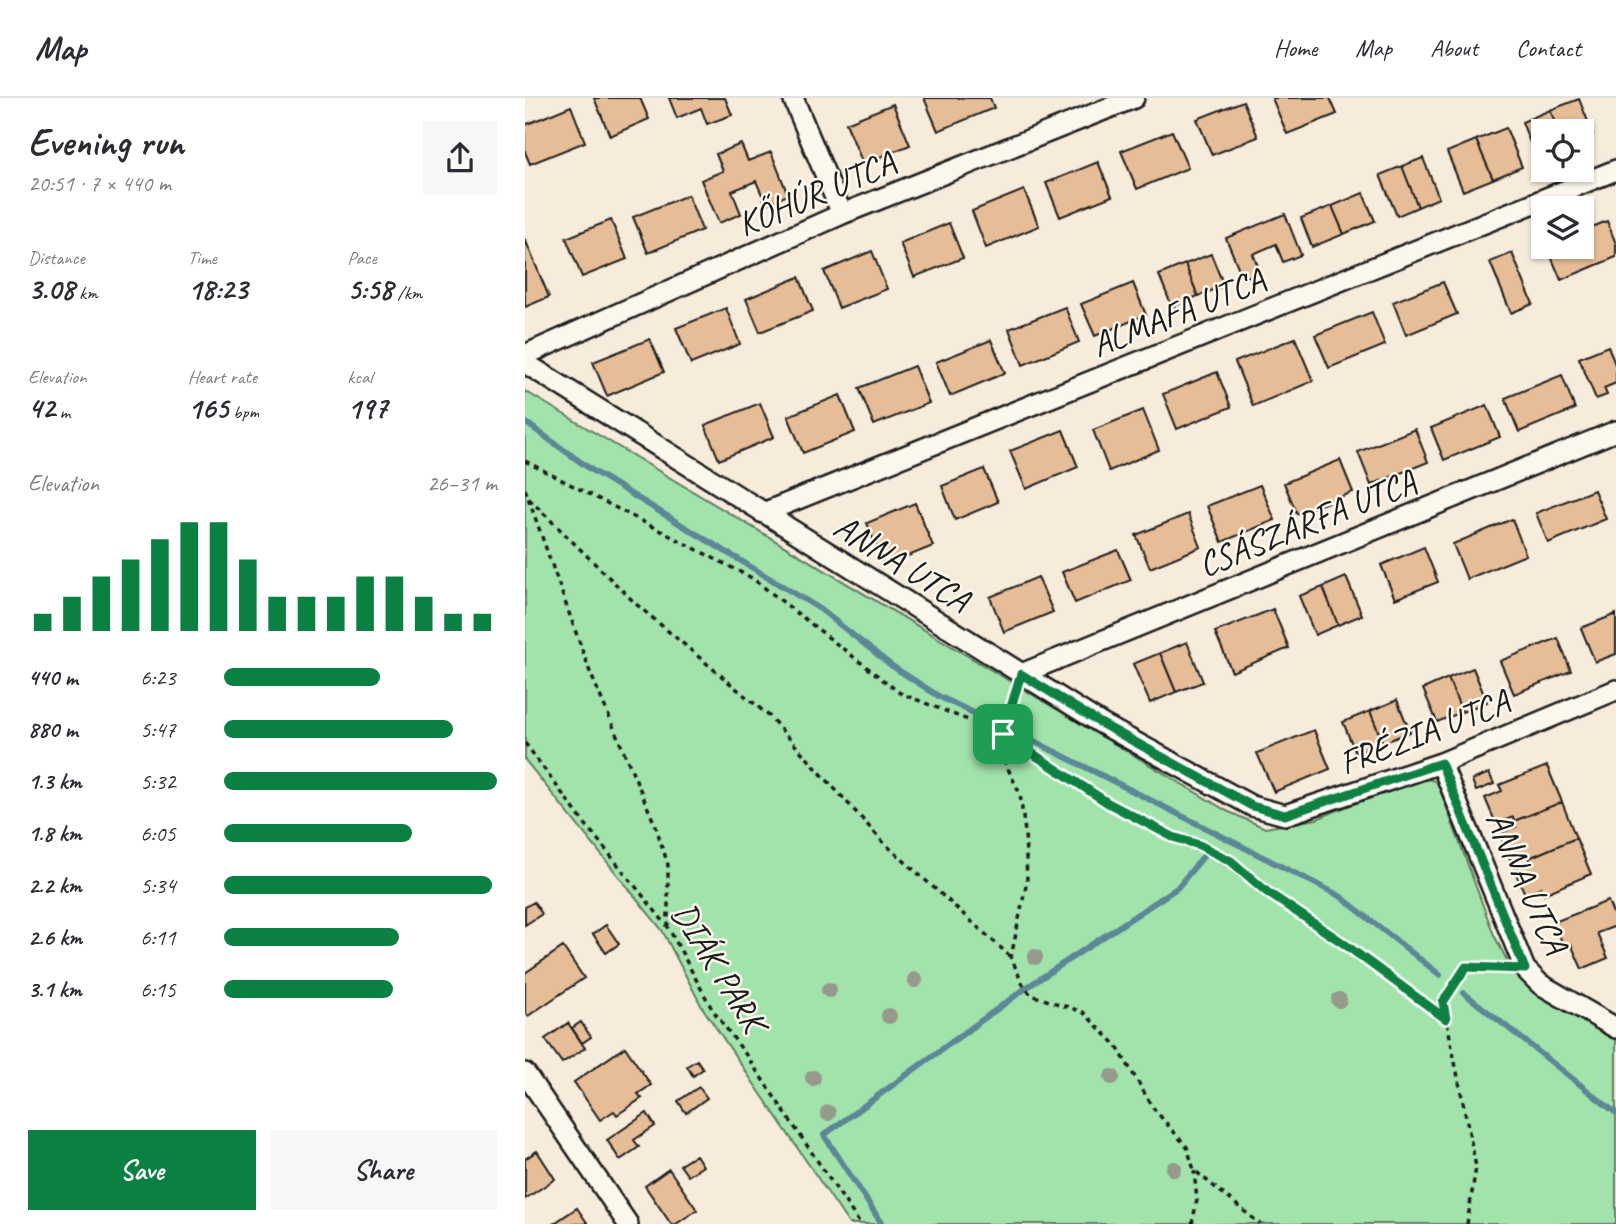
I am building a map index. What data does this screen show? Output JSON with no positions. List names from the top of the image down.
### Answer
{
  "streets": {
    "street": [
      "KŐHÚR UTCA",
      "ALMAFA UTCA",
      "CSÁSZÁRFA UTCA",
      "ANNA UTCA",
      "FRÉZIA UTCA"
    ],
    "path": ["DIÁK PARK"]
  },
  "crossings": [
    ["ALMAFA UTCA", "ANNA UTCA"],
    ["CSÁSZÁRFA UTCA", "ANNA UTCA"],
    ["ANNA UTCA", "FRÉZIA UTCA"]
  ],
  "page": {
    "header": "Map",
    "nav": [
      "Home",
      "Map",
      "About",
      "Contact"
    ],
    "heading": ["Evening run", "20:51 · 7 × 440 m"],
    "stats": [
      ["Distance", "3.08 km"],
      ["Time", "18:23"],
      ["Pace", "5:58 /km"],
      ["Elevation", "42 m"],
      ["Heart rate", "165 bpm"],
      ["kcal", "197"]
    ],
    "chart": ["Elevation", "26–31 m"],
    "list": [
      {
        "name": "440 m",
        "note": "6:23"
      },
      {
        "name": "880 m",
        "note": "5:47"
      },
      {
        "name": "1.3 km",
        "note": "5:32"
      },
      {
        "name": "1.8 km",
        "note": "6:05"
      },
      {
        "name": "2.2 km",
        "note": "5:34"
      },
      {
        "name": "2.6 km",
        "note": "6:11"
      },
      {
        "name": "3.1 km",
        "note": "6:15"
      }
    ],
    "buttons": ["Save", "Share"]
  }
}
